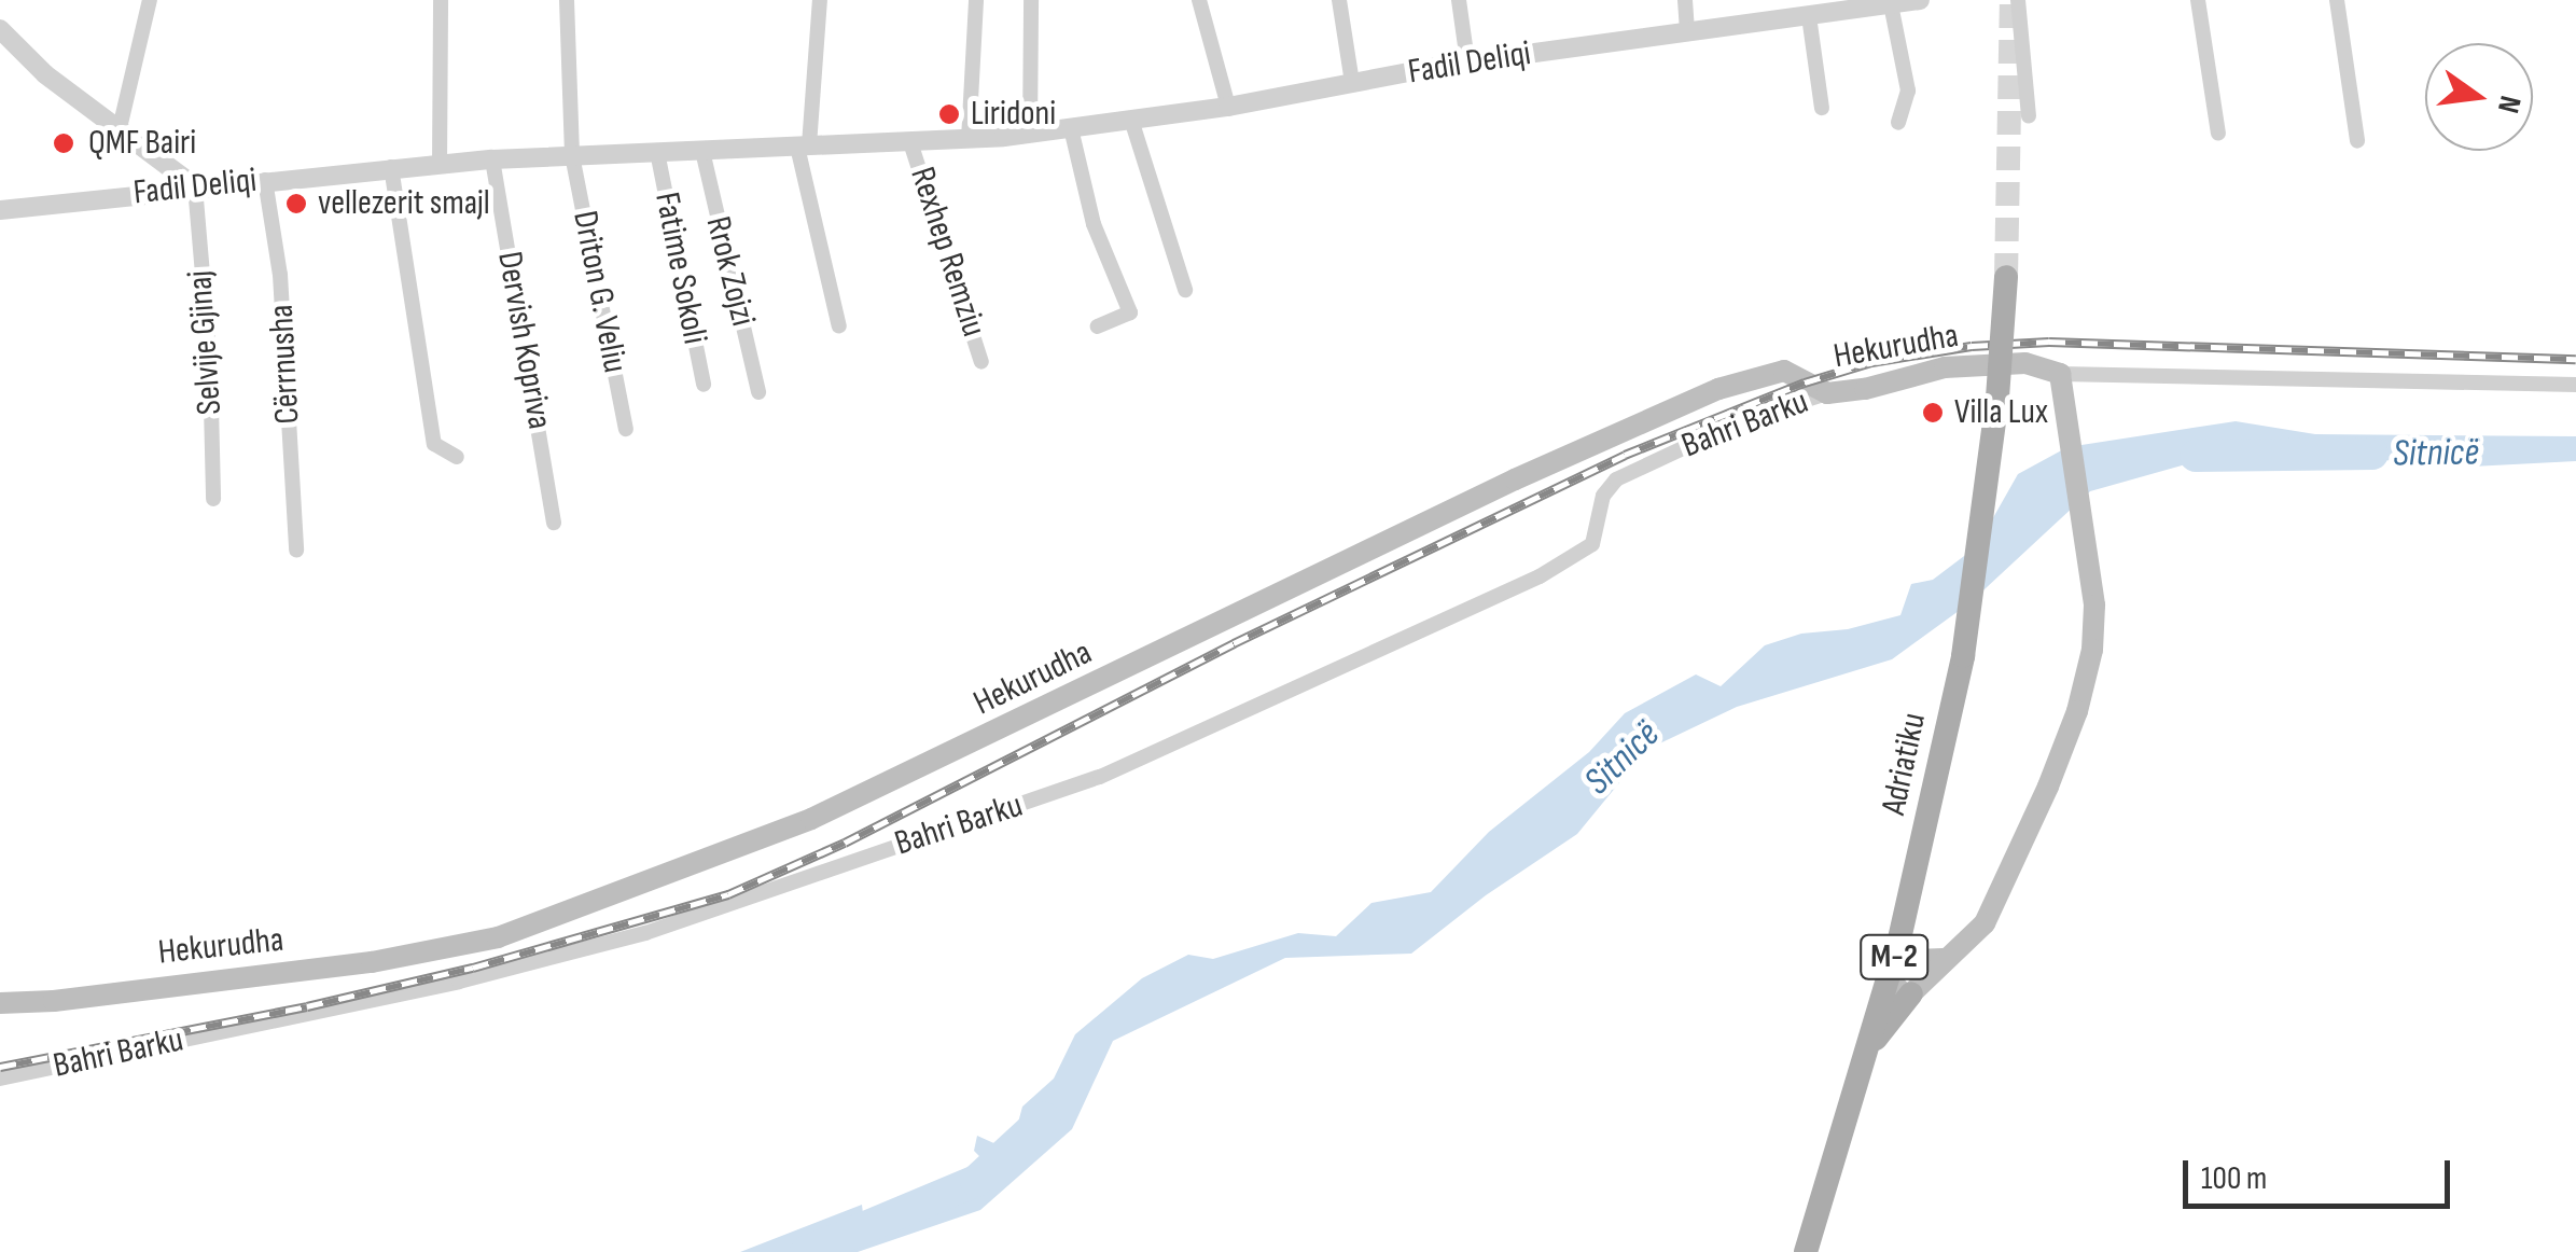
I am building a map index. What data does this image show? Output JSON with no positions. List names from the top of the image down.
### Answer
{
  "streets": {
    "main road": ["Hekurudha", "Adriatiku", "M-2"],
    "street": [
      "Fadil Deliqi",
      "Rexhep Remziu",
      "Fatime Sokoli",
      "Rrok Zojzi",
      "Driton G. Veliu",
      "Dervish Kopriva",
      "Selvije Gjinaj",
      "Cërrnusha",
      "Bahri Barku"
    ]
  },
  "crossings": [
    ["Fadil Deliqi", "Rexhep Remziu"],
    ["Fadil Deliqi", "Fatime Sokoli"],
    ["Fadil Deliqi", "Rrok Zojzi"],
    ["Fadil Deliqi", "Driton G. Veliu"],
    ["Fadil Deliqi", "Dervish Kopriva"],
    ["Fadil Deliqi", "Selvije Gjinaj"],
    ["Fadil Deliqi", "Cërrnusha"],
    ["Hekurudha", "Bahri Barku"]
  ],
  "water": ["Sitnicë"],
  "places": [
    "Liridoni",
    "QMF Bairi",
    "vellezerit smajl",
    "Villa Lux"
  ],
  "scale_bar": "100 m",
  "north": "right"
}
